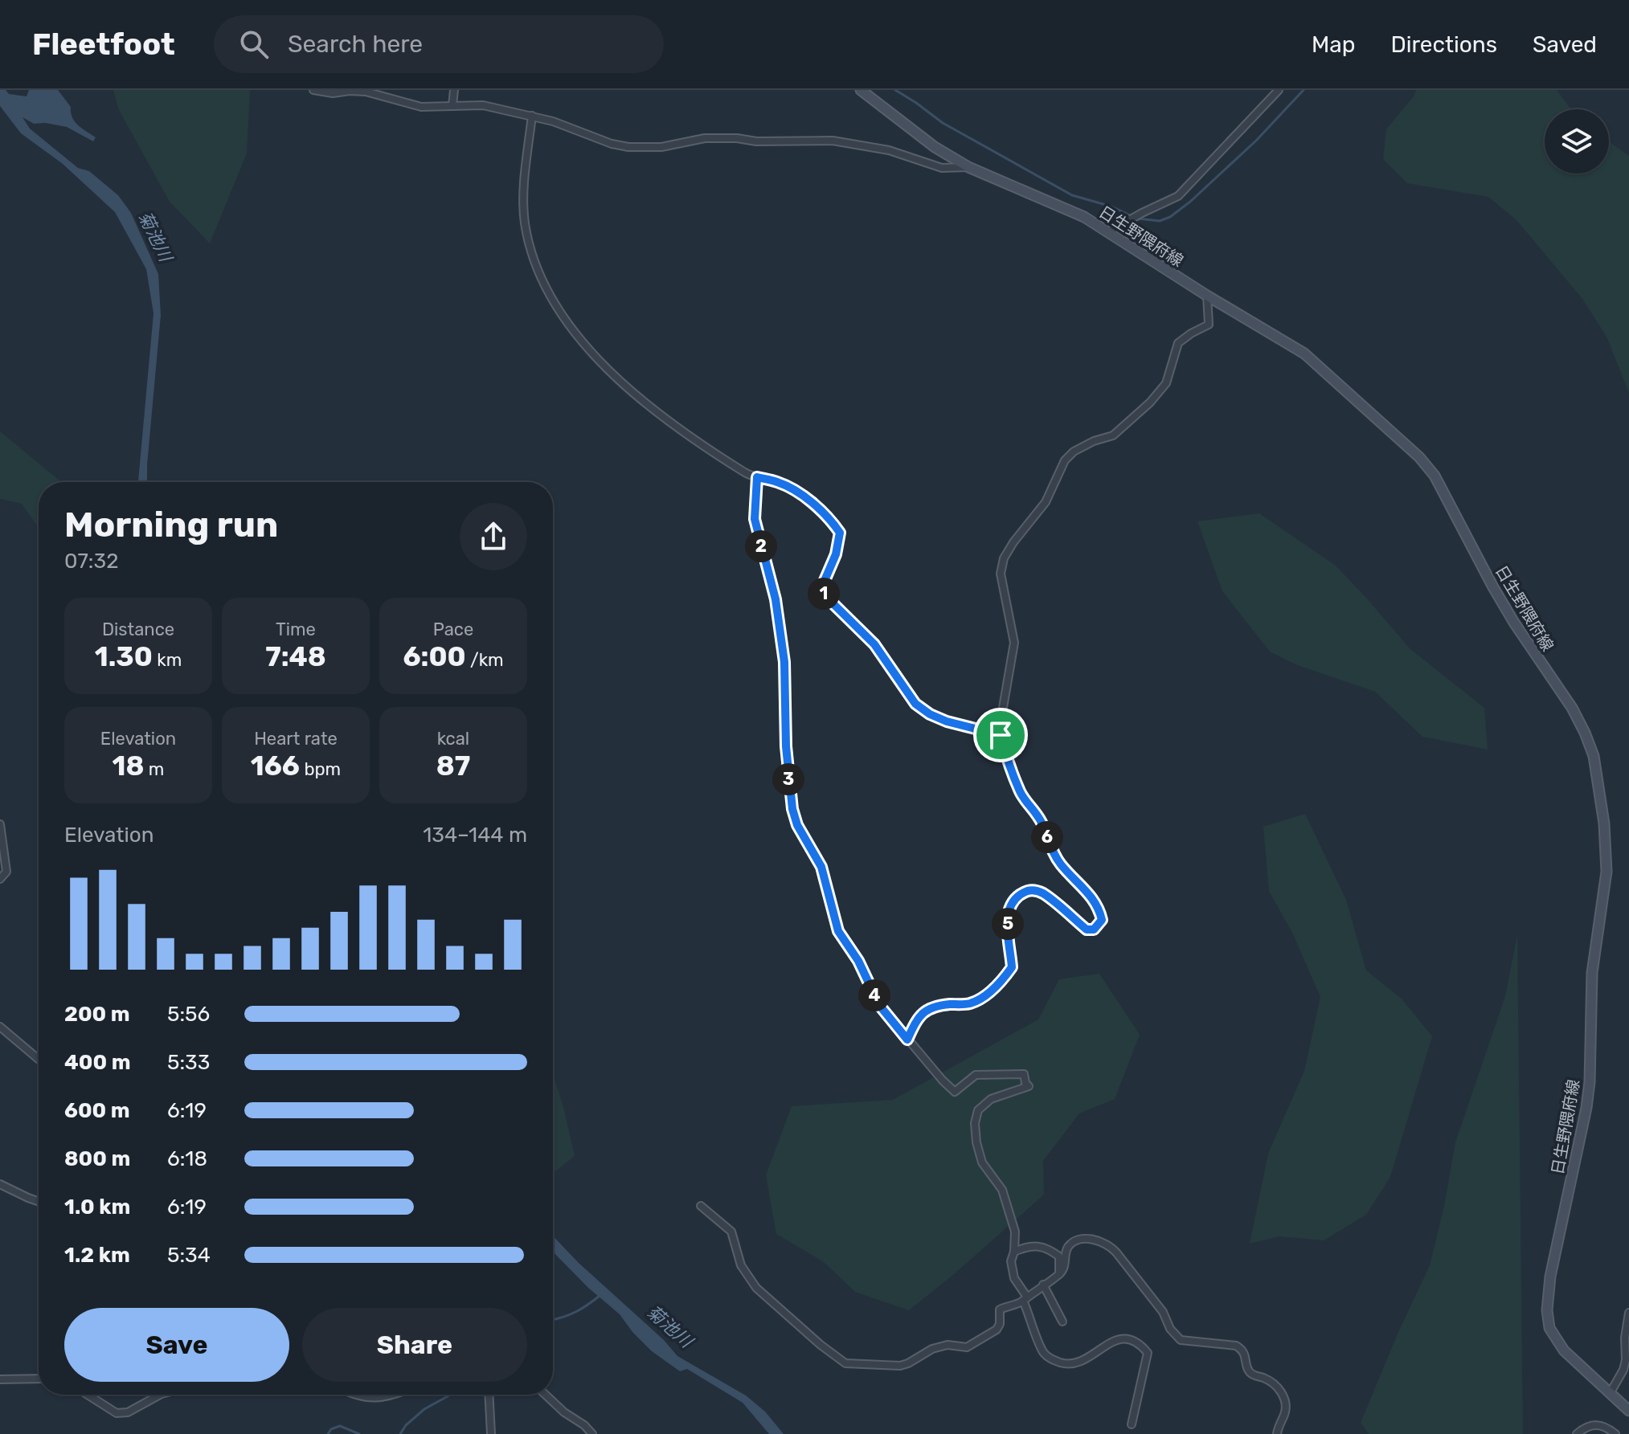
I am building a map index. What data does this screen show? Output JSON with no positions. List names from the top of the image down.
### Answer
{
  "streets": {
    "main road": ["日生野隈府線"]
  },
  "water": ["菊池川"],
  "page": {
    "header": "Fleetfoot",
    "search": "Search here",
    "nav": ["Map", "Directions", "Saved"],
    "heading": ["Morning run", "07:32"],
    "pins": [
      "2",
      "1",
      "3",
      "6",
      "5",
      "4"
    ],
    "stats": [
      ["Distance", "1.30 km"],
      ["Time", "7:48"],
      ["Pace", "6:00 /km"],
      ["Elevation", "18 m"],
      ["Heart rate", "166 bpm"],
      ["kcal", "87"]
    ],
    "chart": ["Elevation", "134–144 m"],
    "list": [
      {
        "name": "200 m",
        "note": "5:56"
      },
      {
        "name": "400 m",
        "note": "5:33"
      },
      {
        "name": "600 m",
        "note": "6:19"
      },
      {
        "name": "800 m",
        "note": "6:18"
      },
      {
        "name": "1.0 km",
        "note": "6:19"
      },
      {
        "name": "1.2 km",
        "note": "5:34"
      }
    ],
    "buttons": ["Save", "Share"]
  }
}
